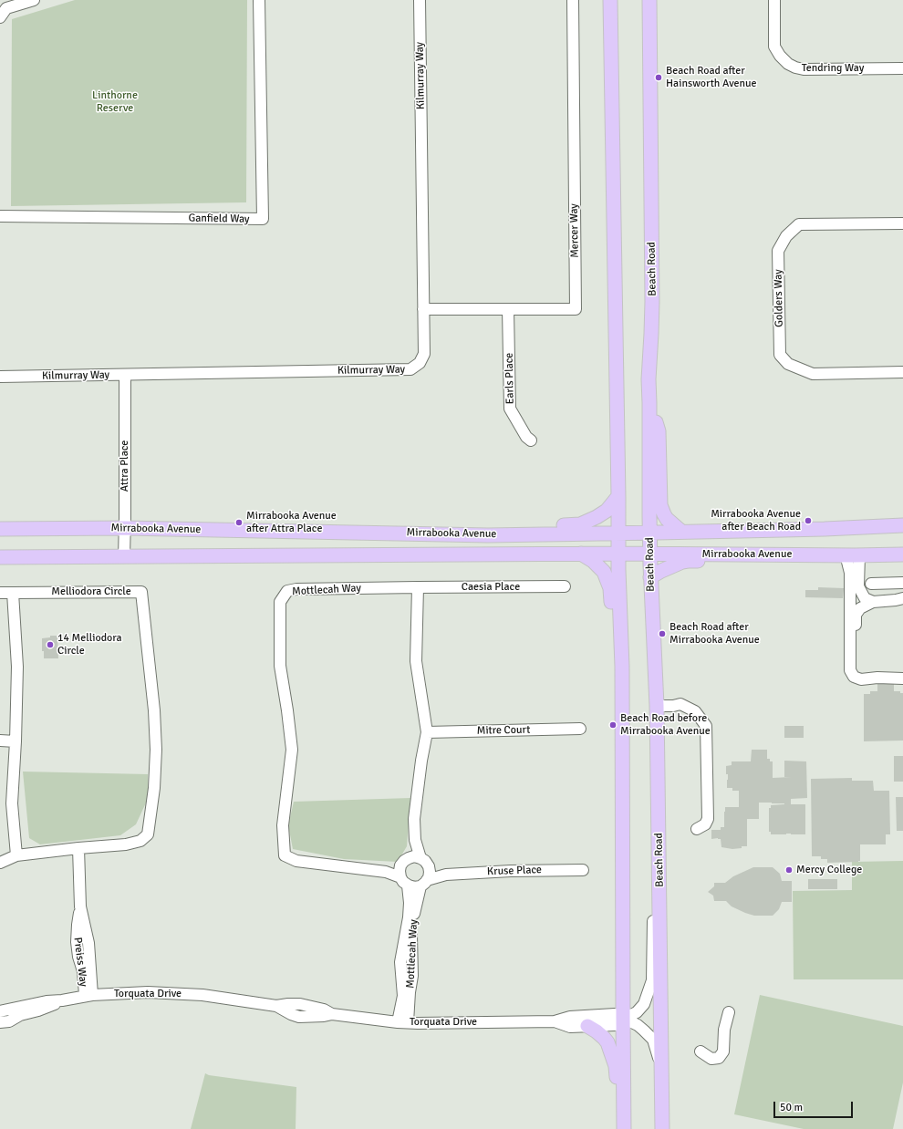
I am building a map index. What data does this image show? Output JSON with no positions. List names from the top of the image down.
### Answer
{
  "streets": {
    "main road": ["Beach Road", "Mirrabooka Avenue"],
    "street": [
      "Tendring Way",
      "Kilmurray Way",
      "Ganfield Way",
      "Mercer Way",
      "Golders Way",
      "Earls Place",
      "Attra Place",
      "Caesia Place",
      "Mottlecah Way",
      "Melliodora Circle",
      "Mitre Court",
      "Kruse Place",
      "Preiss Way",
      "Torquata Drive"
    ]
  },
  "crossings": [
    ["Kilmurray Way", "Mercer Way"],
    ["Kilmurray Way", "Attra Place"],
    ["Mercer Way", "Earls Place"],
    ["Beach Road", "Mirrabooka Avenue"],
    ["Beach Road", "Torquata Drive"],
    ["Attra Place", "Mirrabooka Avenue"],
    ["Caesia Place", "Mottlecah Way"],
    ["Mottlecah Way", "Kruse Place"],
    ["Mottlecah Way", "Torquata Drive"],
    ["Melliodora Circle", "Preiss Way"],
    ["Preiss Way", "Torquata Drive"]
  ],
  "parks": ["Linthorne Reserve"],
  "places": [
    "Beach Road after Hainsworth Avenue",
    "Mirrabooka Avenue after Beach Road",
    "Mirrabooka Avenue after Attra Place",
    "Beach Road after Mirrabooka Avenue",
    "14 Melliodora Circle",
    "Beach Road before Mirrabooka Avenue",
    "Mercy College"
  ],
  "scale_bar": "50 m"
}
